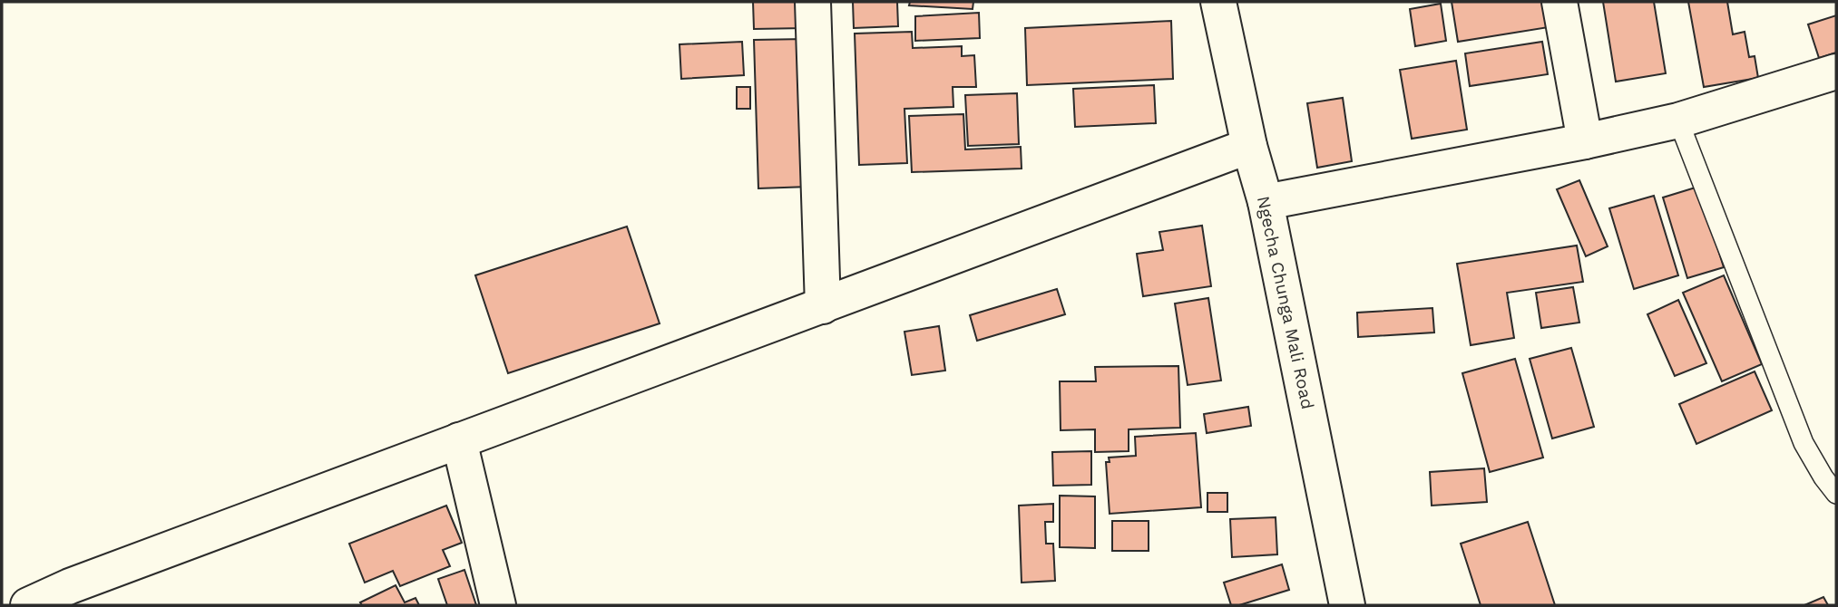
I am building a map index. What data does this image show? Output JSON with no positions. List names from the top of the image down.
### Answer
{
  "streets": {
    "street": ["Ngecha Chunga Mali Road"]
  }
}
